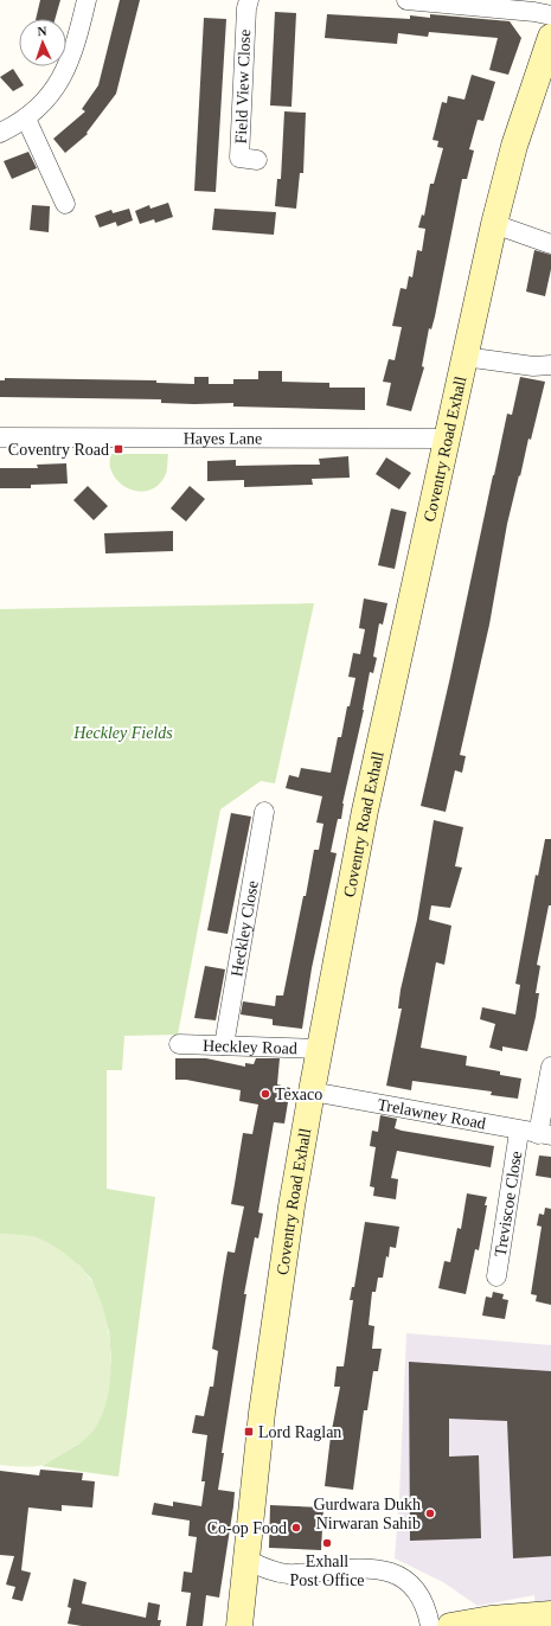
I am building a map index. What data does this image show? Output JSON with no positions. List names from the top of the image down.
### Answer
{
  "streets": {
    "main road": ["Coventry Road Exhall"],
    "street": [
      "Field View Close",
      "Hayes Lane",
      "Heckley Close",
      "Heckley Road",
      "Trelawney Road",
      "Treviscoe Close"
    ]
  },
  "crossings": [
    ["Hayes Lane", "Coventry Road Exhall"],
    ["Coventry Road Exhall", "Heckley Road"],
    ["Coventry Road Exhall", "Trelawney Road"],
    ["Heckley Close", "Heckley Road"],
    ["Trelawney Road", "Treviscoe Close"]
  ],
  "parks": ["Heckley Fields"],
  "places": {
    "transit": ["Coventry Road", "Lord Raglan"],
    "other": [
      "Texaco",
      "Gurdwara Dukh Nirwaran Sahib",
      "Co-op Food",
      "Exhall Post Office"
    ]
  },
  "north": "top"
}
